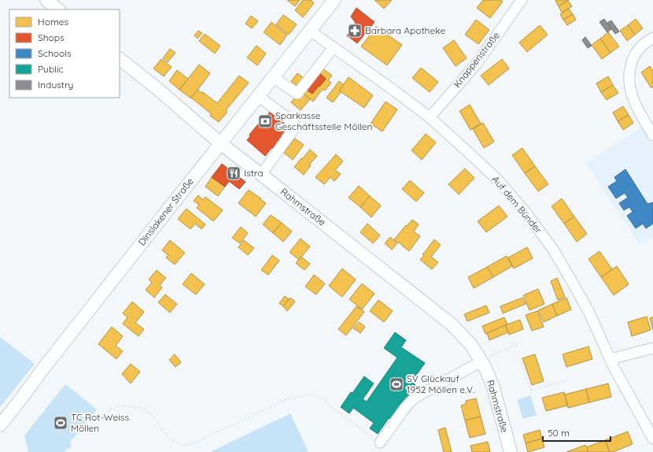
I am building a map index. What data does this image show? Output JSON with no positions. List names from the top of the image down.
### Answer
{
  "streets": {
    "main road": ["Rahmstraße", "Dinslakener Straße"],
    "street": ["Knappenstraße", "Auf dem Bünder"]
  },
  "crossings": [
    ["Knappenstraße", "Auf dem Bünder"],
    ["Auf dem Bünder", "Dinslakener Straße"],
    ["Rahmstraße", "Dinslakener Straße"]
  ],
  "places": {
    "pharmacy": ["Barbara Apotheke"],
    "bank": ["Sparkasse Geschäftsstelle Möllen"],
    "restaurant": ["Istra"],
    "sports": ["SV Glückauf 1952 Möllen e.V.", "TC Rot-Weiss Möllen"]
  },
  "legend": [
    "Homes",
    "Shops",
    "Schools",
    "Public",
    "Industry"
  ],
  "scale_bar": "50 m"
}
